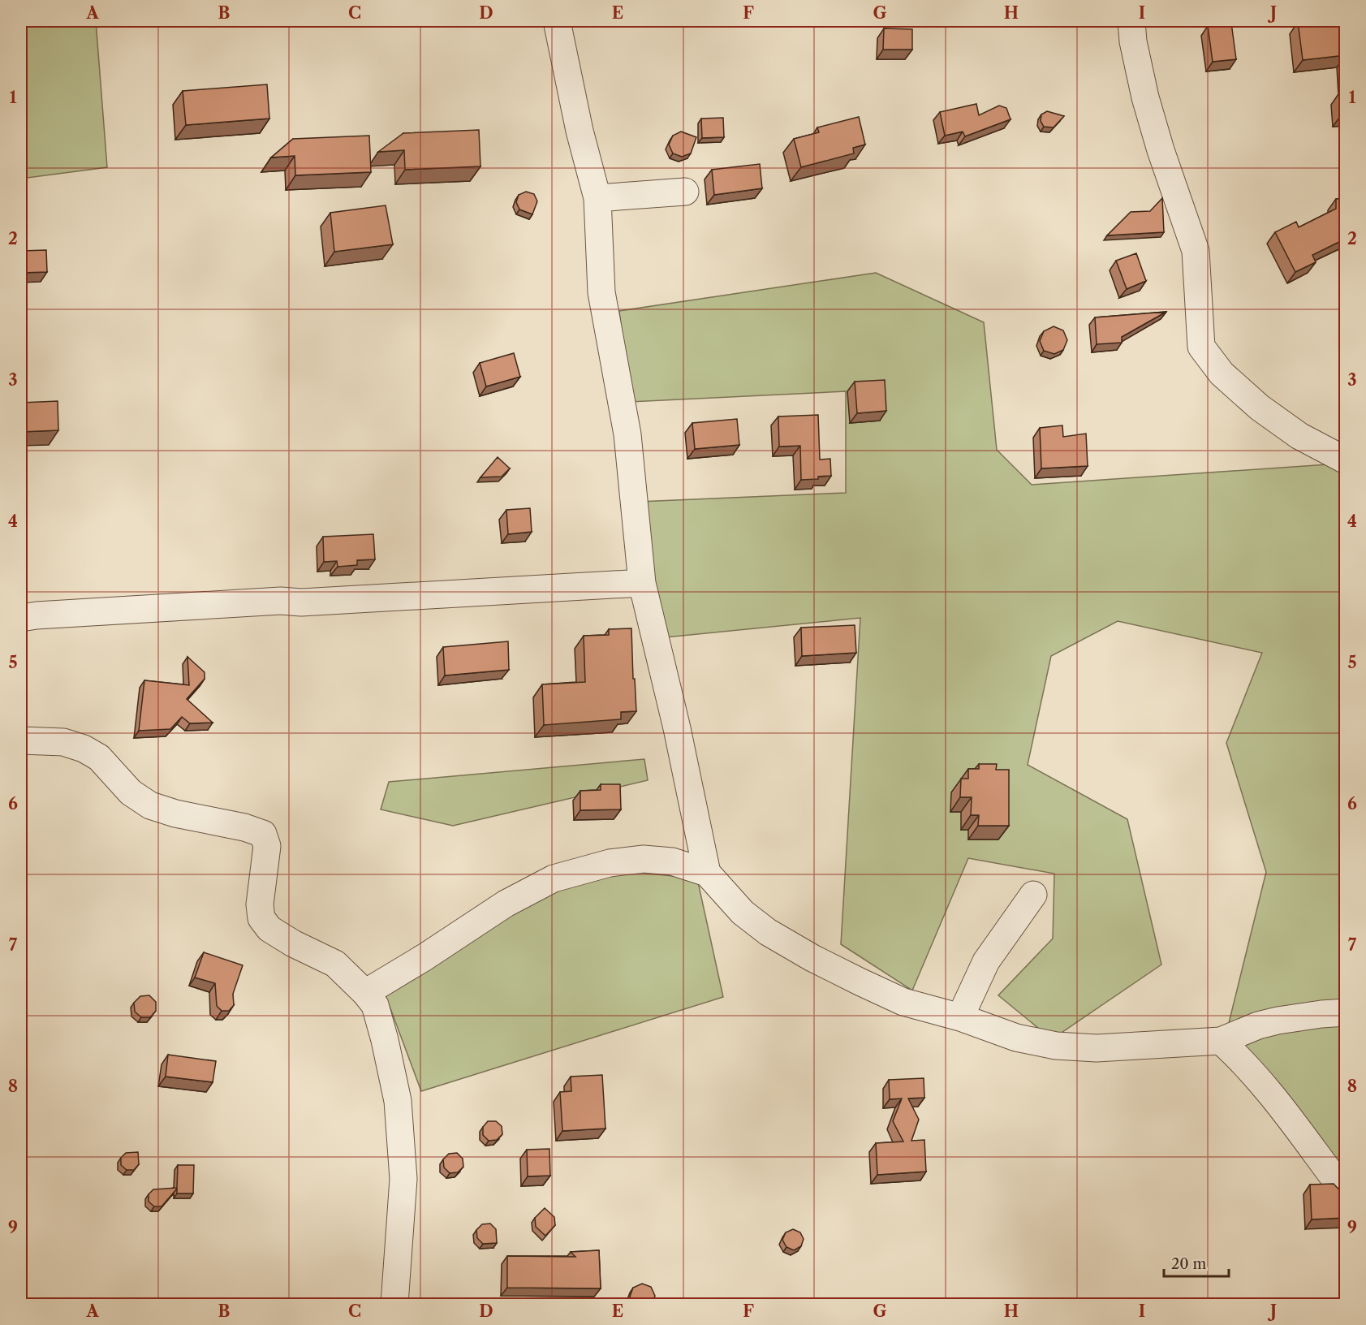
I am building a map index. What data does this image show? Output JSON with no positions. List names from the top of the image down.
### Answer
{
  "scale_bar": "20 m",
  "grid": {
    "columns": [
      "A",
      "B",
      "C",
      "D",
      "E",
      "F",
      "G",
      "H",
      "I",
      "J"
    ],
    "rows": [
      "1",
      "2",
      "3",
      "4",
      "5",
      "6",
      "7",
      "8",
      "9"
    ]
  }
}
